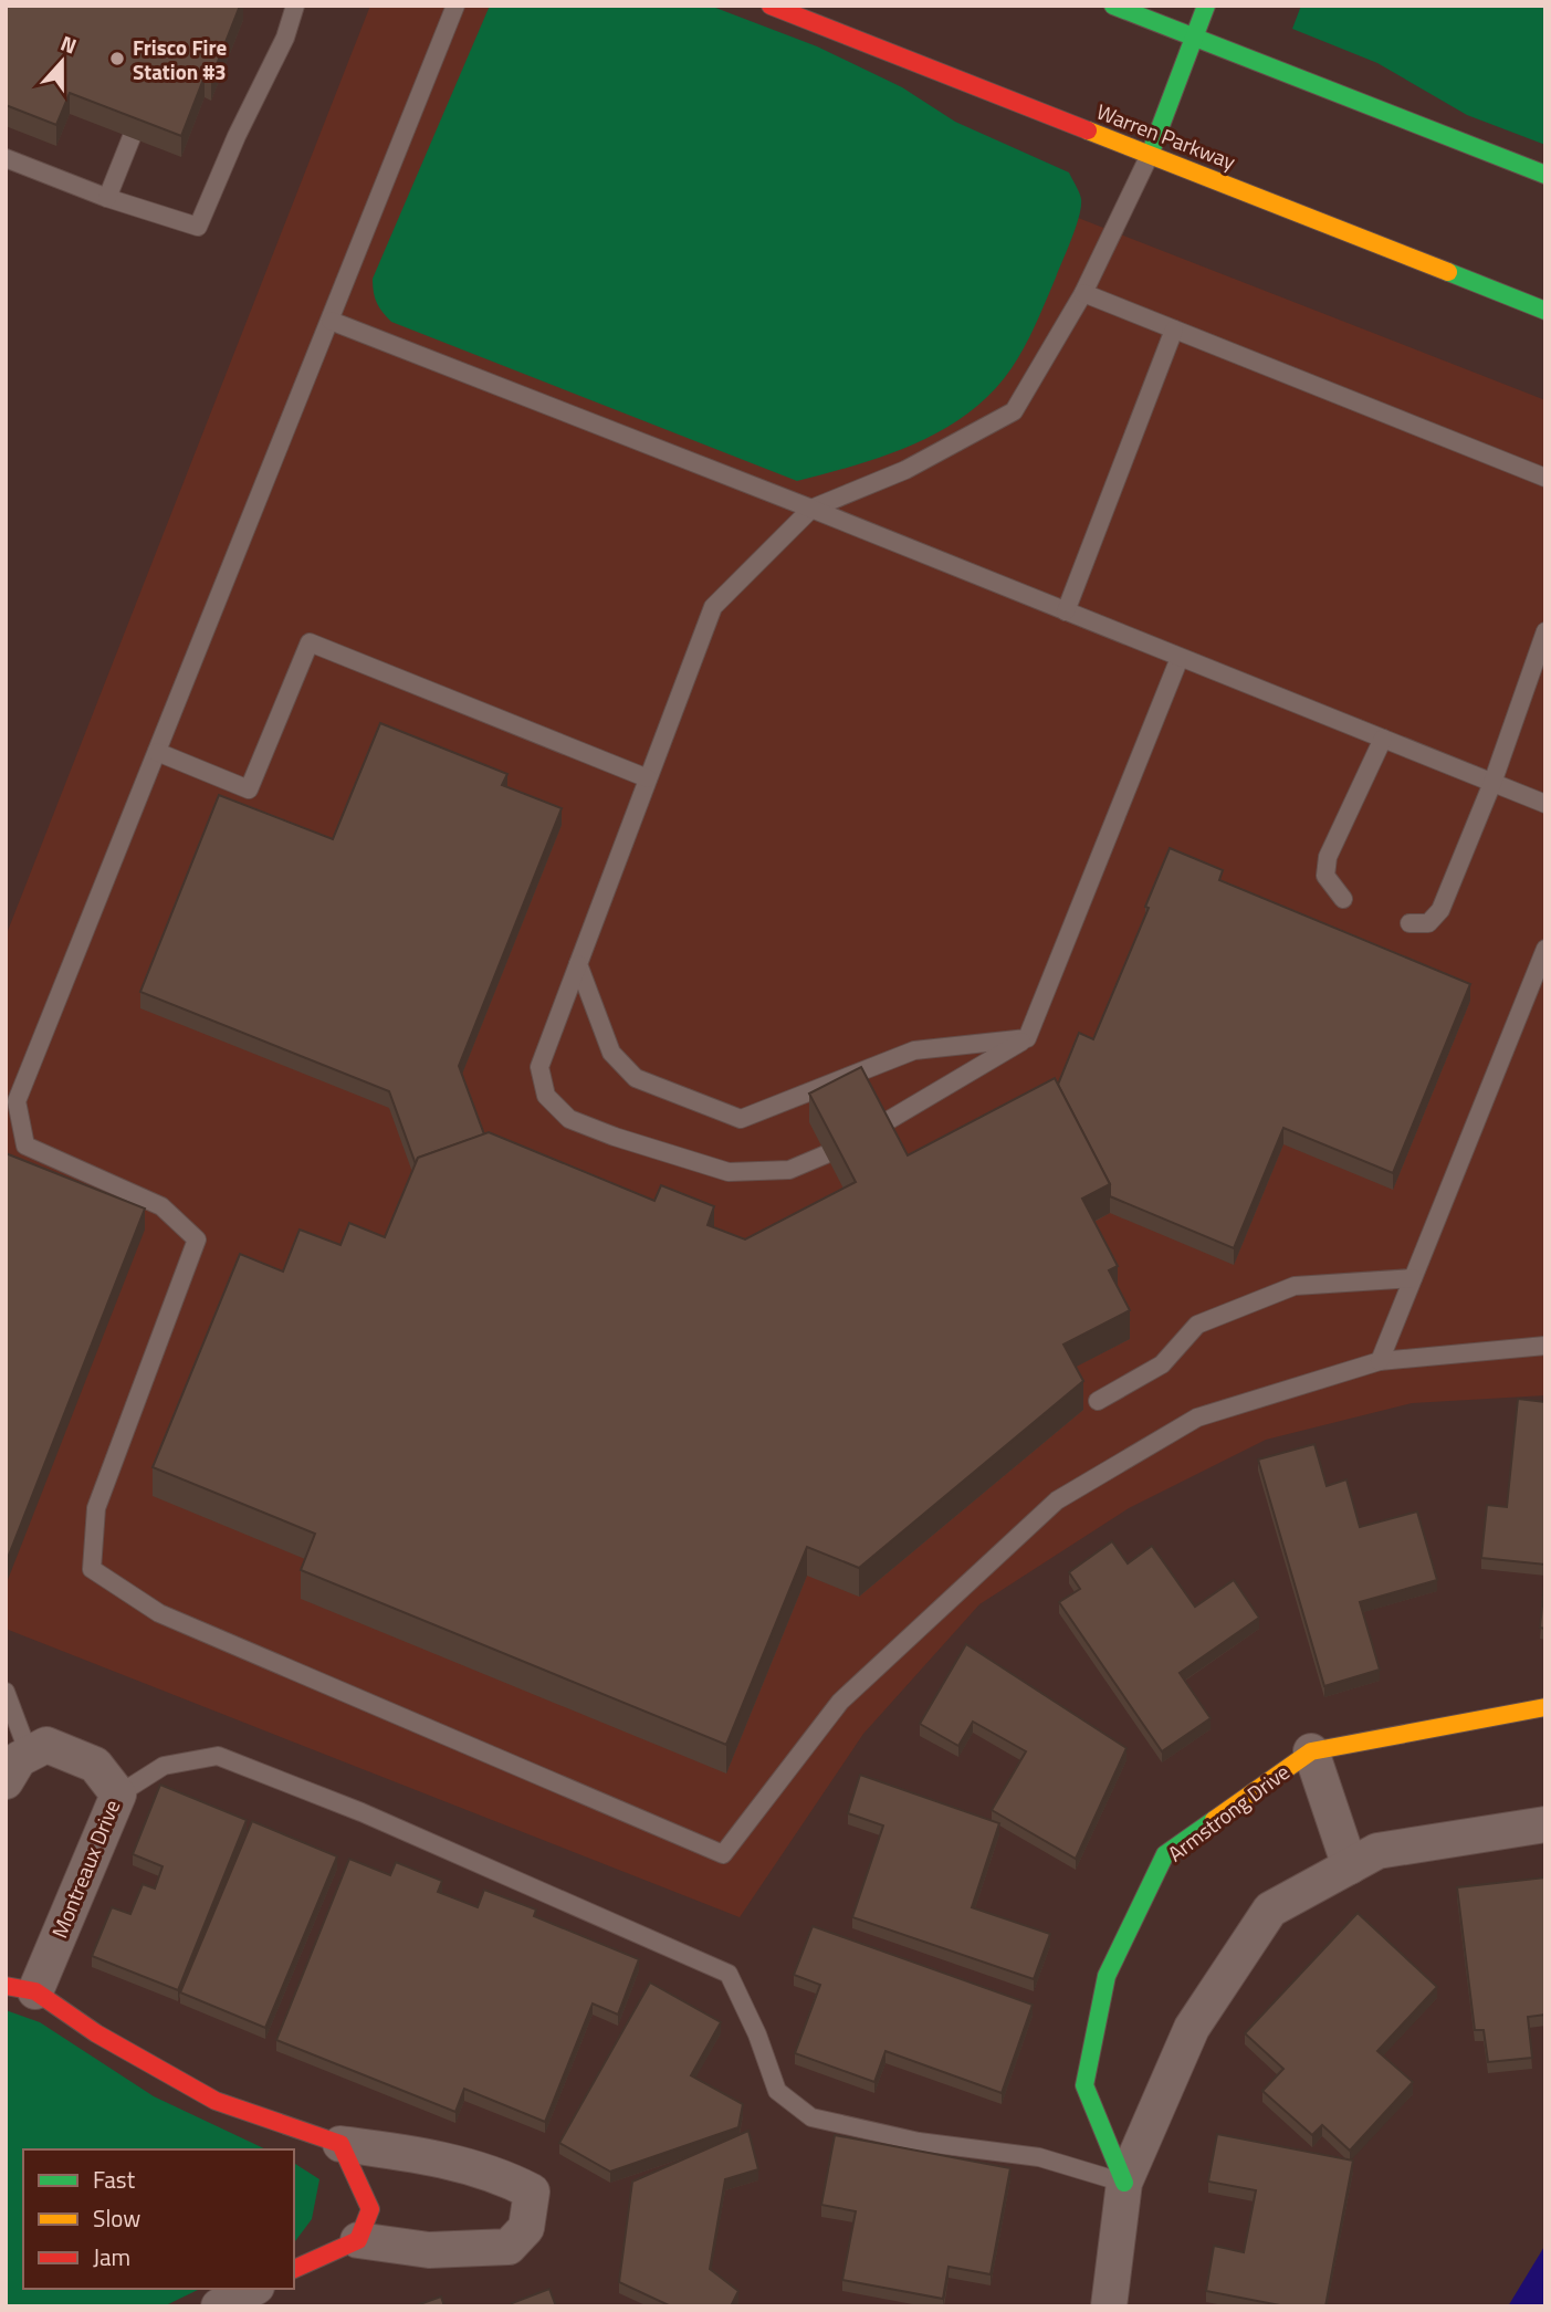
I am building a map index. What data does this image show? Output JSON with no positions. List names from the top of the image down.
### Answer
{
  "streets": {
    "street": ["Warren Parkway", "Armstrong Drive", "Montreaux Drive"]
  },
  "places": ["Frisco Fire Station #3"],
  "legend": ["Fast", "Slow", "Jam"],
  "north": "top"
}
